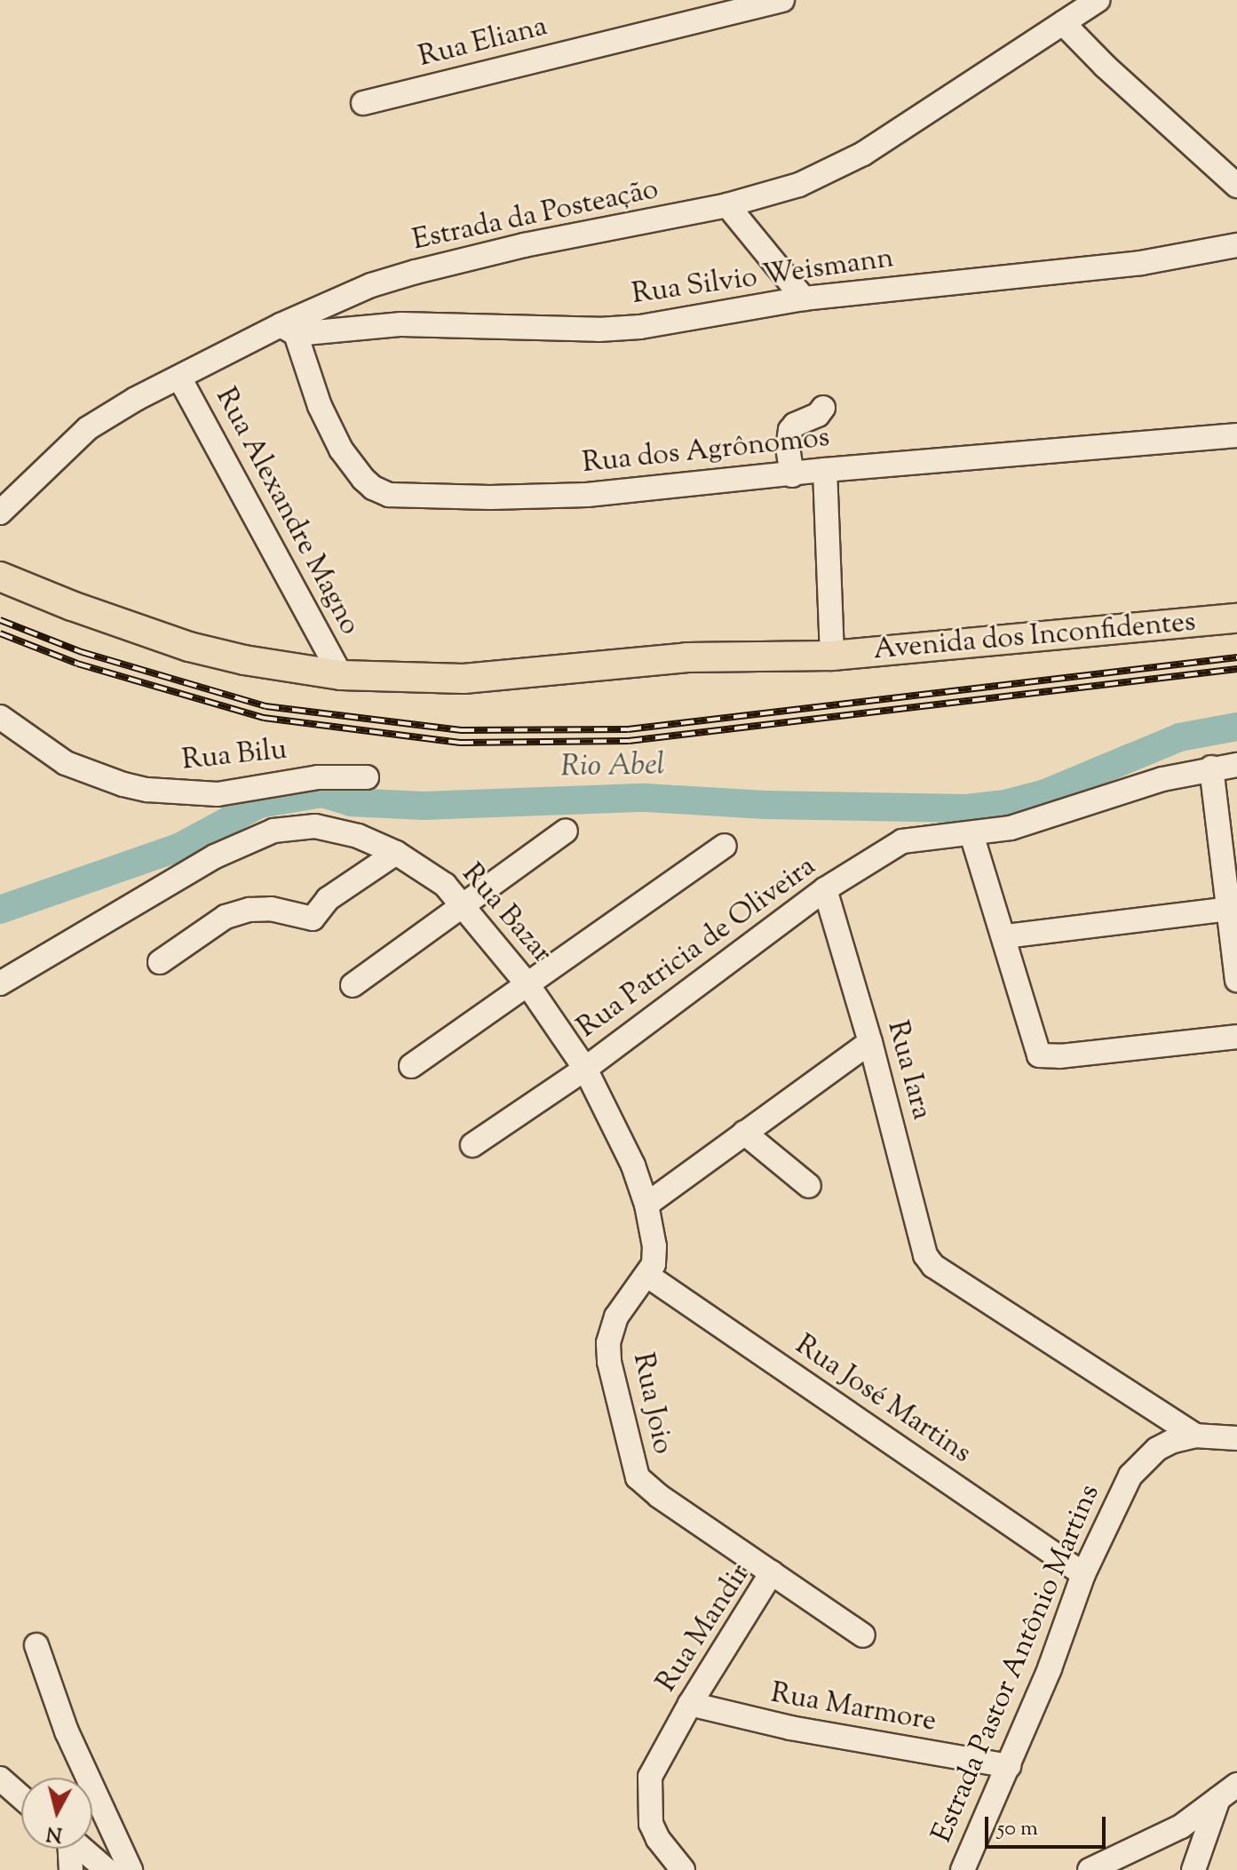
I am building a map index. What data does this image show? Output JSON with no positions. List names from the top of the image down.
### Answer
{
  "streets": {
    "main road": ["Avenida dos Inconfidentes"],
    "street": [
      "Rua Eliana",
      "Estrada da Posteação",
      "Rua Silvio Weismann",
      "Rua dos Agrônomos",
      "Rua Alexandre Magno",
      "Rua Bilu",
      "Rua Bazar",
      "Rua Patricia de Oliveira",
      "Rua Iara",
      "Rua José Martins",
      "Rua Joio",
      "Rua Mandir",
      "Estrada Pastor Antônio Martins",
      "Rua Marmore"
    ]
  },
  "crossings": [
    ["Estrada da Posteação", "Rua Silvio Weismann"],
    ["Estrada da Posteação", "Rua dos Agrônomos"],
    ["Estrada da Posteação", "Rua Alexandre Magno"],
    ["Rua Silvio Weismann", "Rua dos Agrônomos"],
    ["Rua Alexandre Magno", "Avenida dos Inconfidentes"],
    ["Rua Bazar", "Rua Patricia de Oliveira"],
    ["Rua Bazar", "Rua José Martins"],
    ["Rua Bazar", "Rua Joio"],
    ["Rua Patricia de Oliveira", "Rua Iara"],
    ["Rua Iara", "Estrada Pastor Antônio Martins"],
    ["Rua José Martins", "Rua Joio"],
    ["Rua José Martins", "Estrada Pastor Antônio Martins"],
    ["Rua Joio", "Rua Mandir"],
    ["Rua Mandir", "Rua Marmore"],
    ["Estrada Pastor Antônio Martins", "Rua Marmore"]
  ],
  "water": ["Rio Abel"],
  "scale_bar": "50 m",
  "north": "bottom"
}
